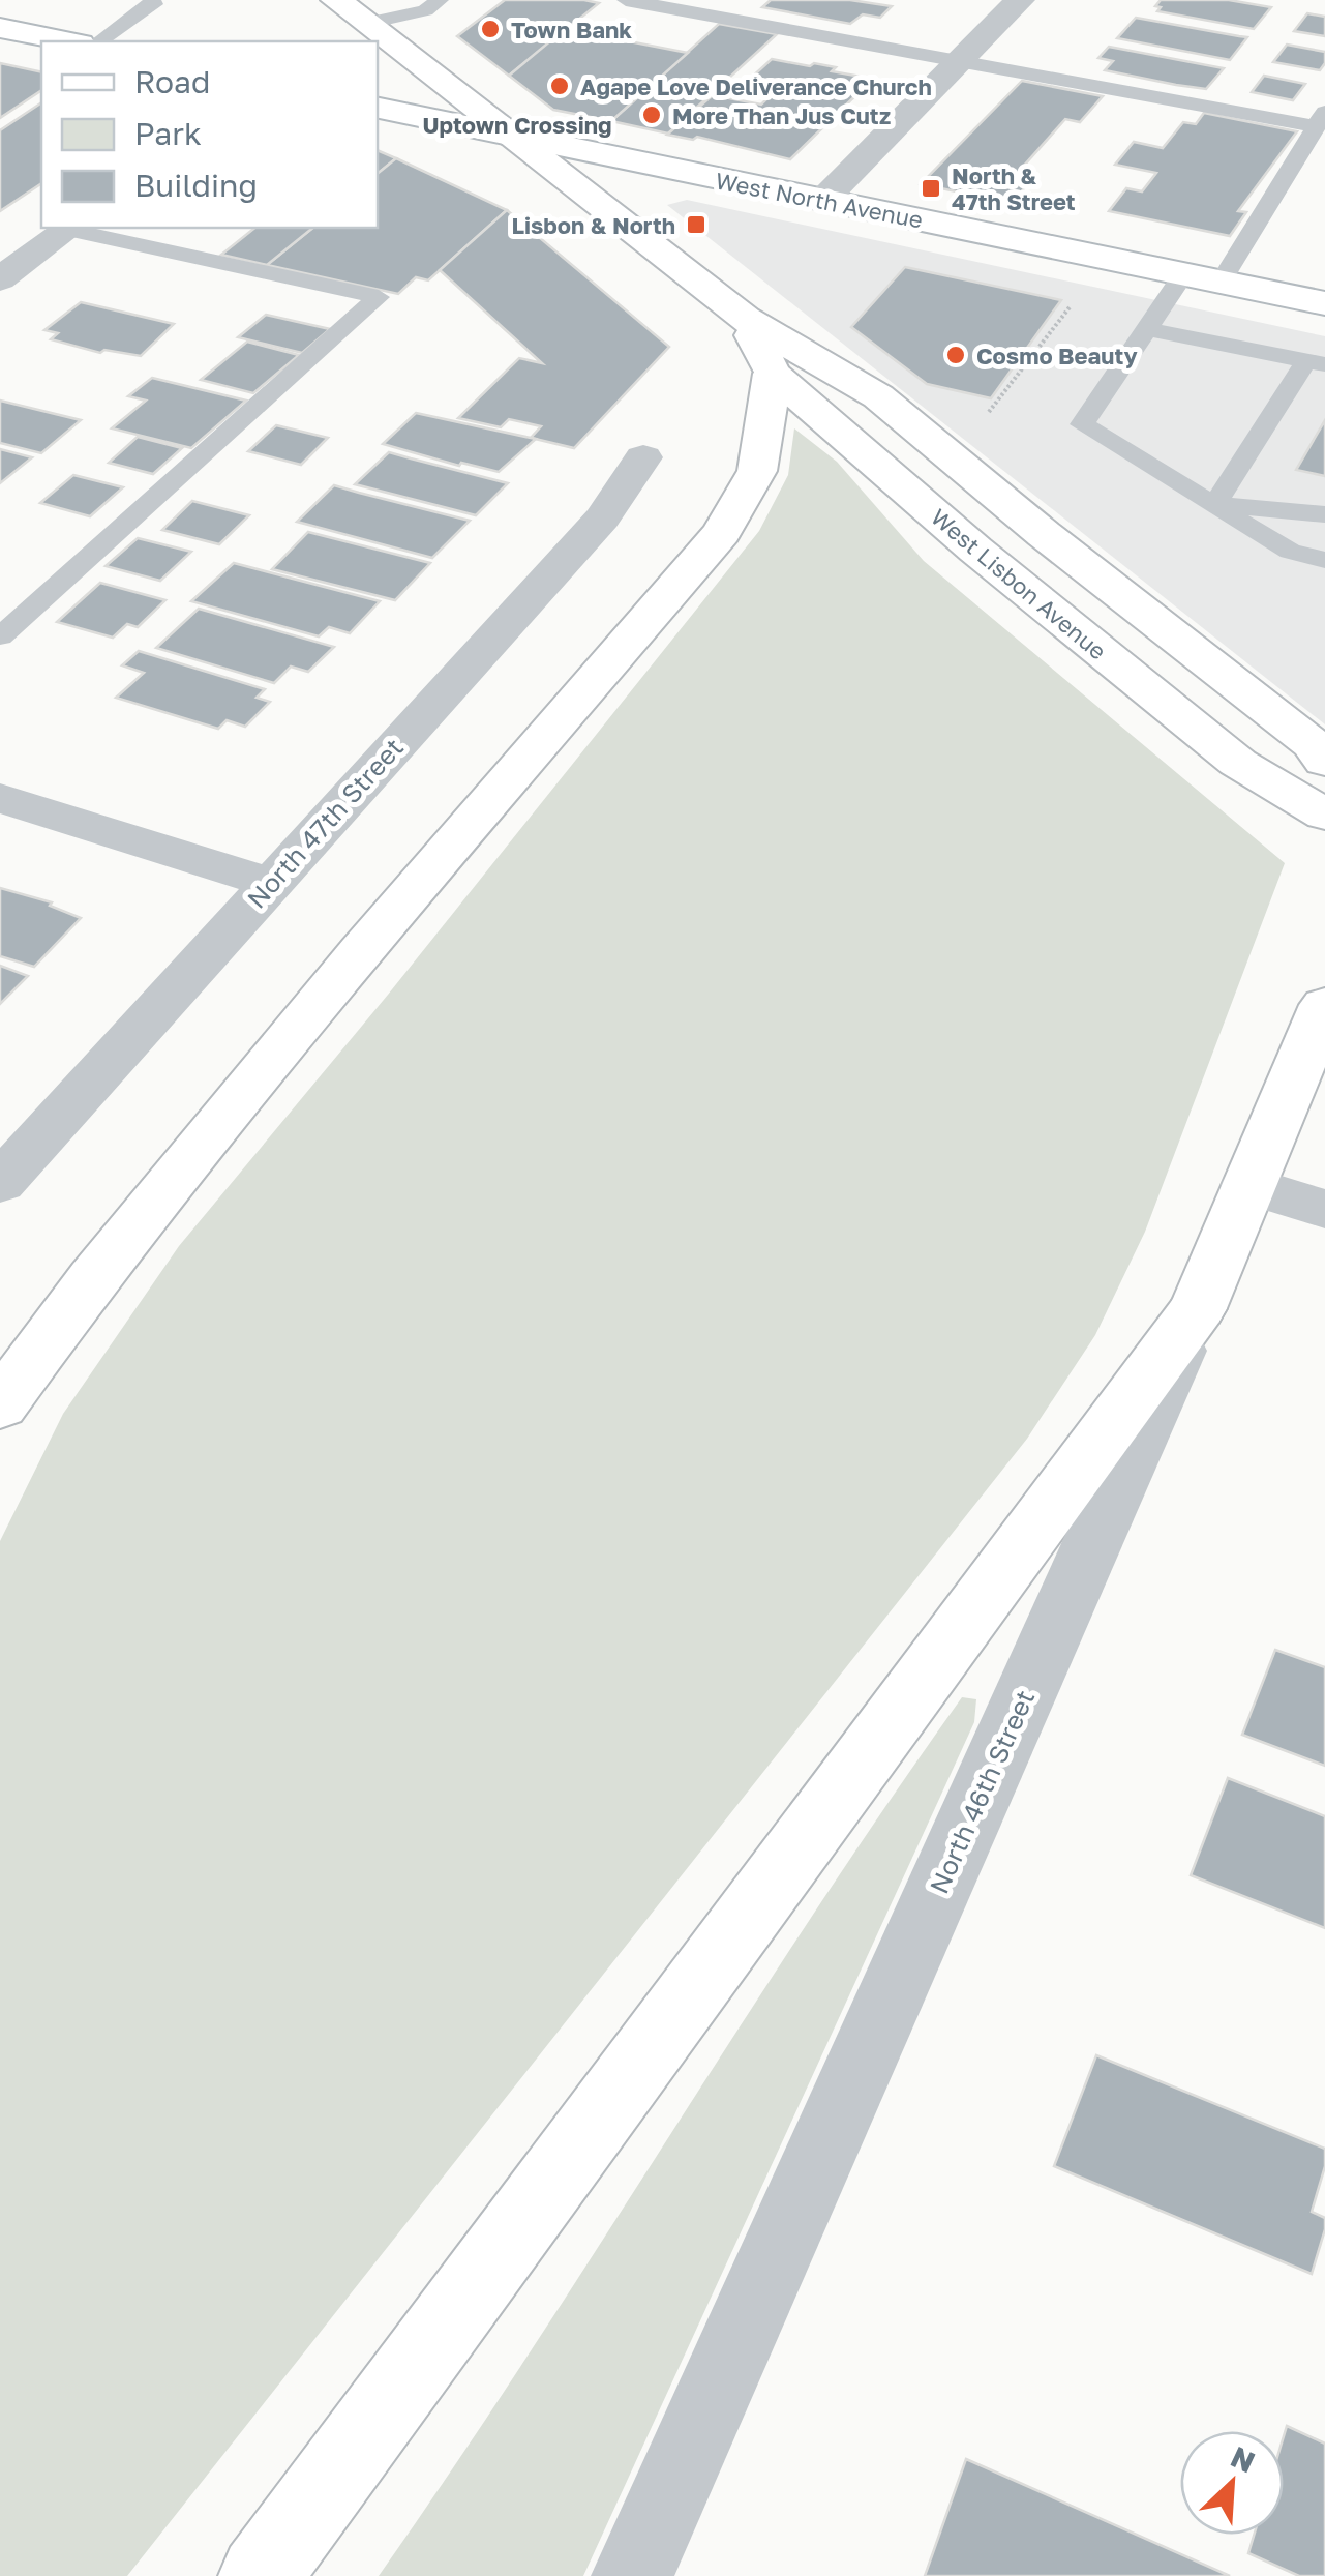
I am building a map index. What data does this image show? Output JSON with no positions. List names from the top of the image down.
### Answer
{
  "streets": {
    "main road": ["West North Avenue", "West Lisbon Avenue", "North 46th Street"],
    "street": ["North 47th Street"]
  },
  "crossings": [
    ["West North Avenue", "West Lisbon Avenue"]
  ],
  "districts": ["Uptown Crossing"],
  "places": {
    "other": [
      "Town Bank",
      "Agape Love Deliverance Church",
      "More Than Jus Cutz",
      "Cosmo Beauty"
    ],
    "transit": ["North & 47th Street", "Lisbon & North"]
  },
  "legend": ["Road", "Park", "Building"],
  "north": "top right"
}
